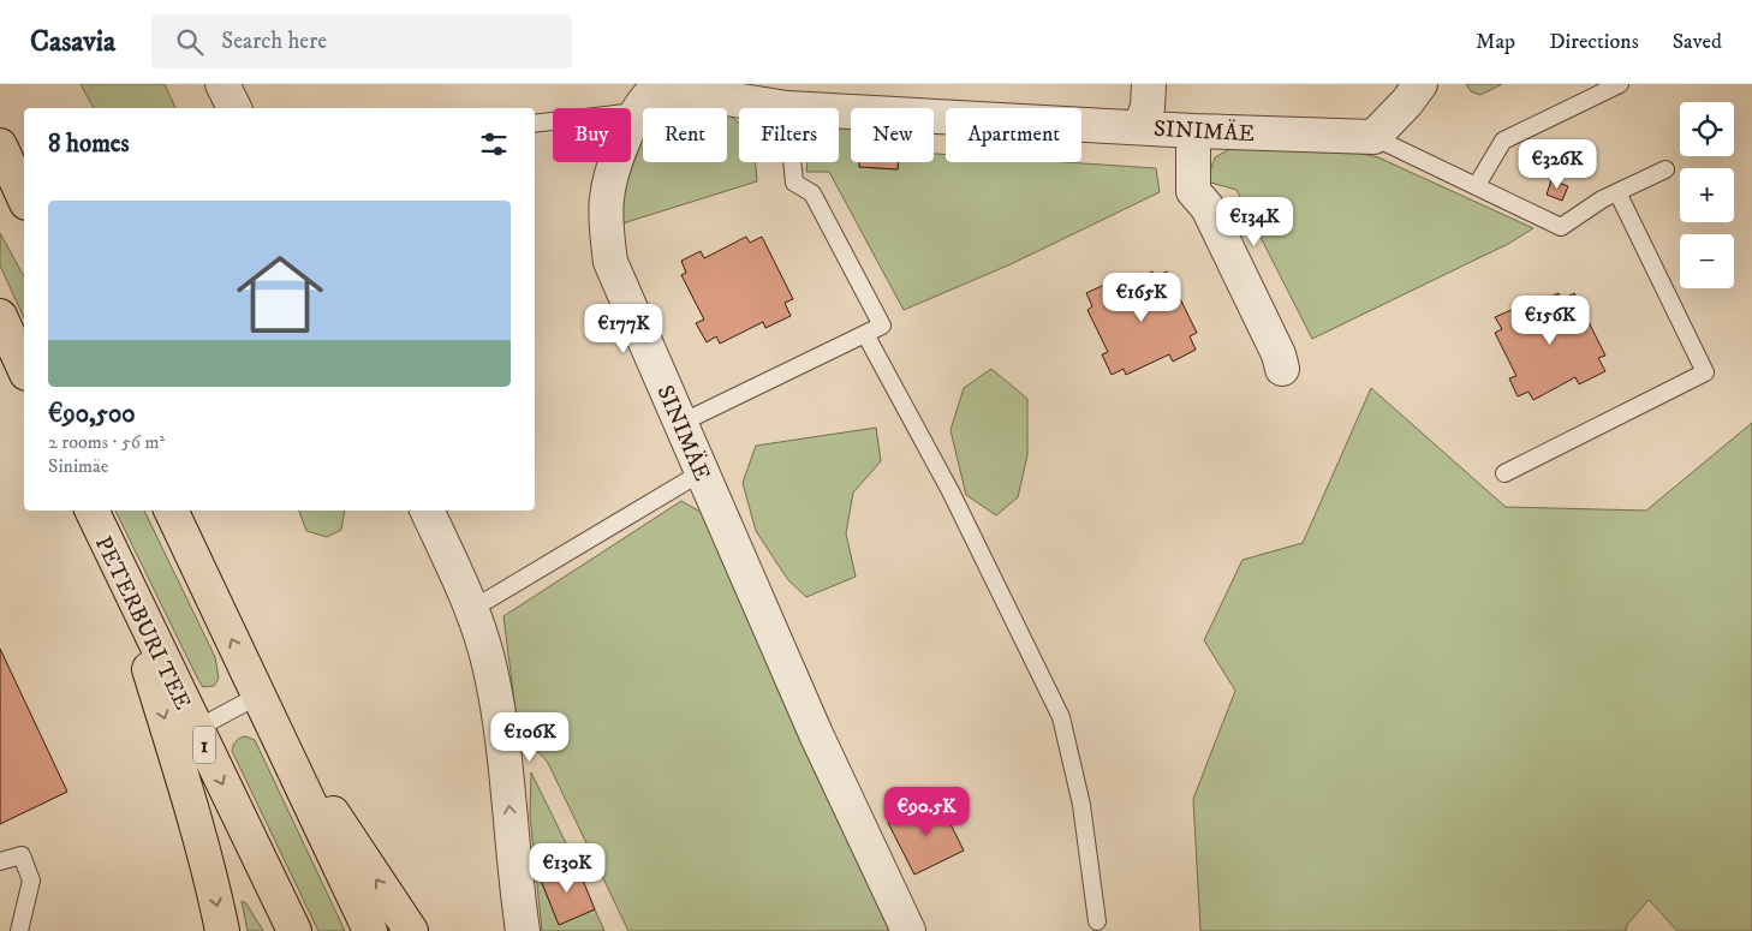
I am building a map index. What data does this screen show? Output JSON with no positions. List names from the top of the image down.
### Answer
{
  "streets": {
    "highway": ["PETERBURI TEE", "1"],
    "street": ["SINIMÄE"]
  },
  "page": {
    "header": "Casavia",
    "search": "Search here",
    "nav": ["Map", "Directions", "Saved"],
    "map_buttons": ["+", "−"],
    "chip": [
      "Buy",
      "Rent",
      "Filters",
      "New",
      "Apartment"
    ],
    "heading": "8 homes",
    "price": [
      "€326K",
      "€134K",
      "€165K",
      "€156K",
      "€177K",
      "€106K",
      "€90.5K",
      "€130K"
    ],
    "list": [
      {
        "name": "€90,500",
        "note": "2 rooms · 56 m² · Sinimäe"
      }
    ]
  }
}
